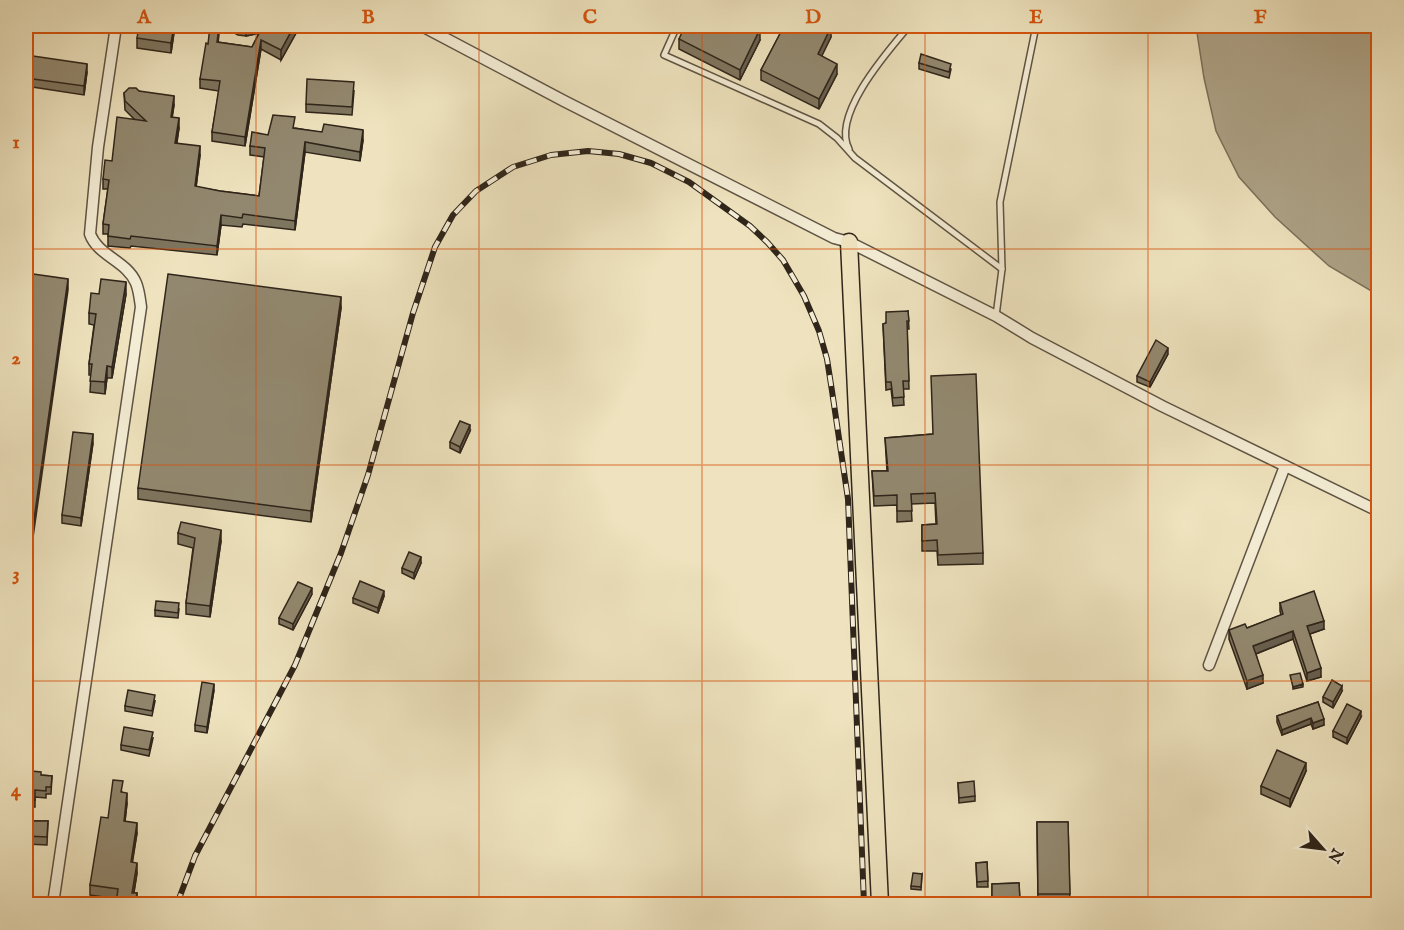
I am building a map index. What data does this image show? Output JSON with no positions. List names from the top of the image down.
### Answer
{
  "north": "bottom right",
  "grid": {
    "columns": [
      "A",
      "B",
      "C",
      "D",
      "E",
      "F"
    ],
    "rows": [
      "1",
      "2",
      "3",
      "4"
    ]
  }
}
